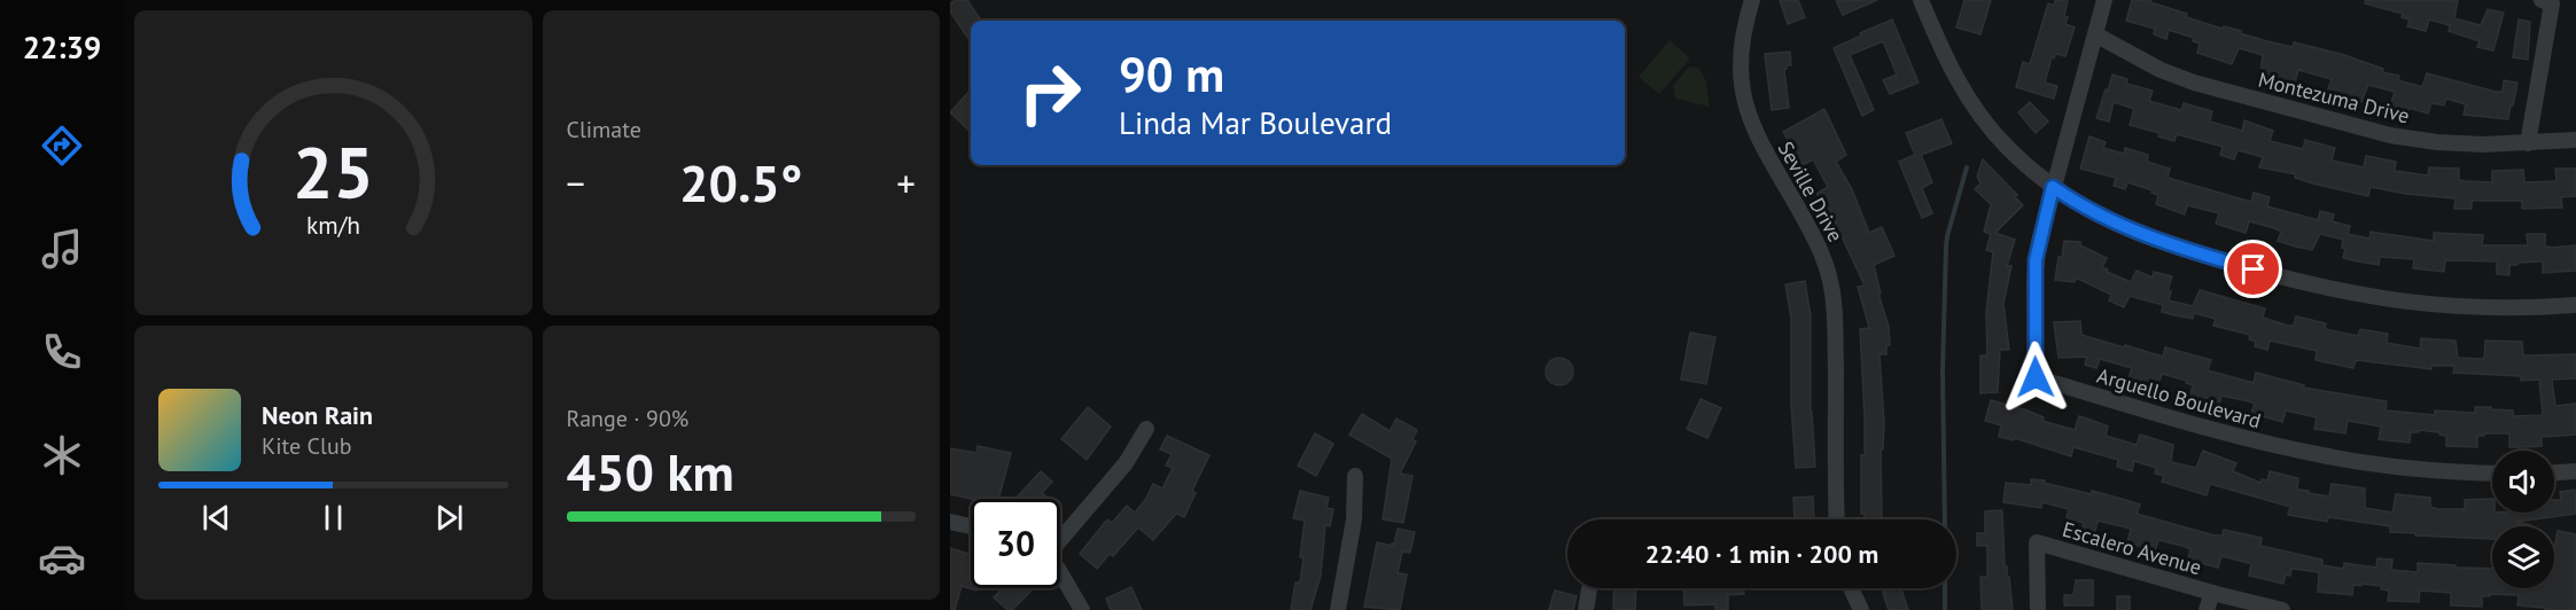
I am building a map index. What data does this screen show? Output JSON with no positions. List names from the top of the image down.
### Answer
{
  "streets": {
    "street": [
      "Montezuma Drive",
      "Seville Drive",
      "Arguello Boulevard",
      "Escalero Avenue"
    ]
  },
  "page": {
    "tabs": "22:39",
    "tile": [
      "Climate",
      ["Range · 90%", "450 km"]
    ],
    "turn": ["90 m", "Linda Mar Boulevard"],
    "heat": ["−", "20.5°", "+"],
    "song": ["Neon Rain", "Kite Club"],
    "limit": "30",
    "trip": "22:40 · 1 min · 200 m",
    "gauge": ["25", "km/h"]
  }
}
